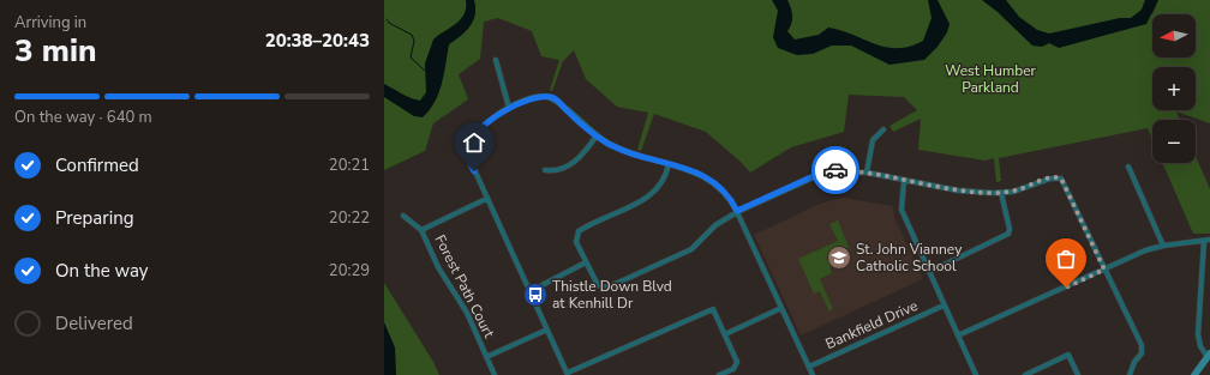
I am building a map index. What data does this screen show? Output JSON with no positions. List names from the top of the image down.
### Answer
{
  "streets": {
    "street": ["Forest Path Court", "Bankfield Drive"]
  },
  "parks": ["West Humber Parkland"],
  "places": {
    "school or university": ["St. John Vianney Catholic School"],
    "bus stop": ["Thistle Down Blvd at Kenhill Dr"]
  },
  "north": "left",
  "page": {
    "heading": ["3 min", "Arriving in", "20:38–20:43"],
    "map_buttons": ["+", "−"],
    "bar": "On the way · 640 m",
    "list": [
      ["Confirmed", "20:21"],
      ["Preparing", "20:22"],
      ["On the way", "20:29"],
      "Delivered"
    ]
  }
}
